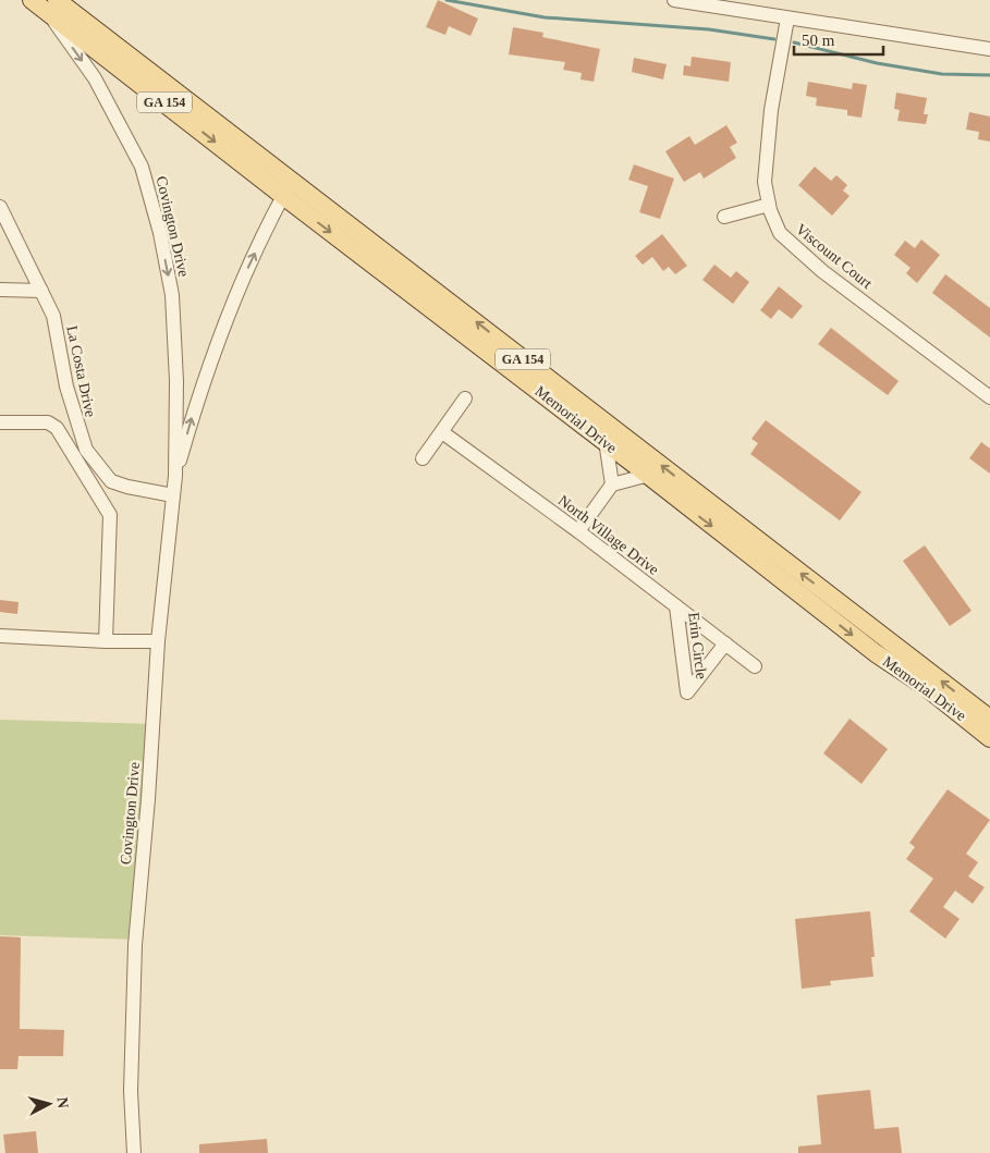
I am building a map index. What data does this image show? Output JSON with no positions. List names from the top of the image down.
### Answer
{
  "streets": {
    "main road": ["GA 154", "Memorial Drive"],
    "street": [
      "Covington Drive",
      "Viscount Court",
      "La Costa Drive",
      "North Village Drive",
      "Erin Circle"
    ]
  },
  "crossings": [
    ["Covington Drive", "La Costa Drive"],
    ["Covington Drive", "Memorial Drive"],
    ["North Village Drive", "Erin Circle"]
  ],
  "scale_bar": "50 m",
  "north": "right"
}
